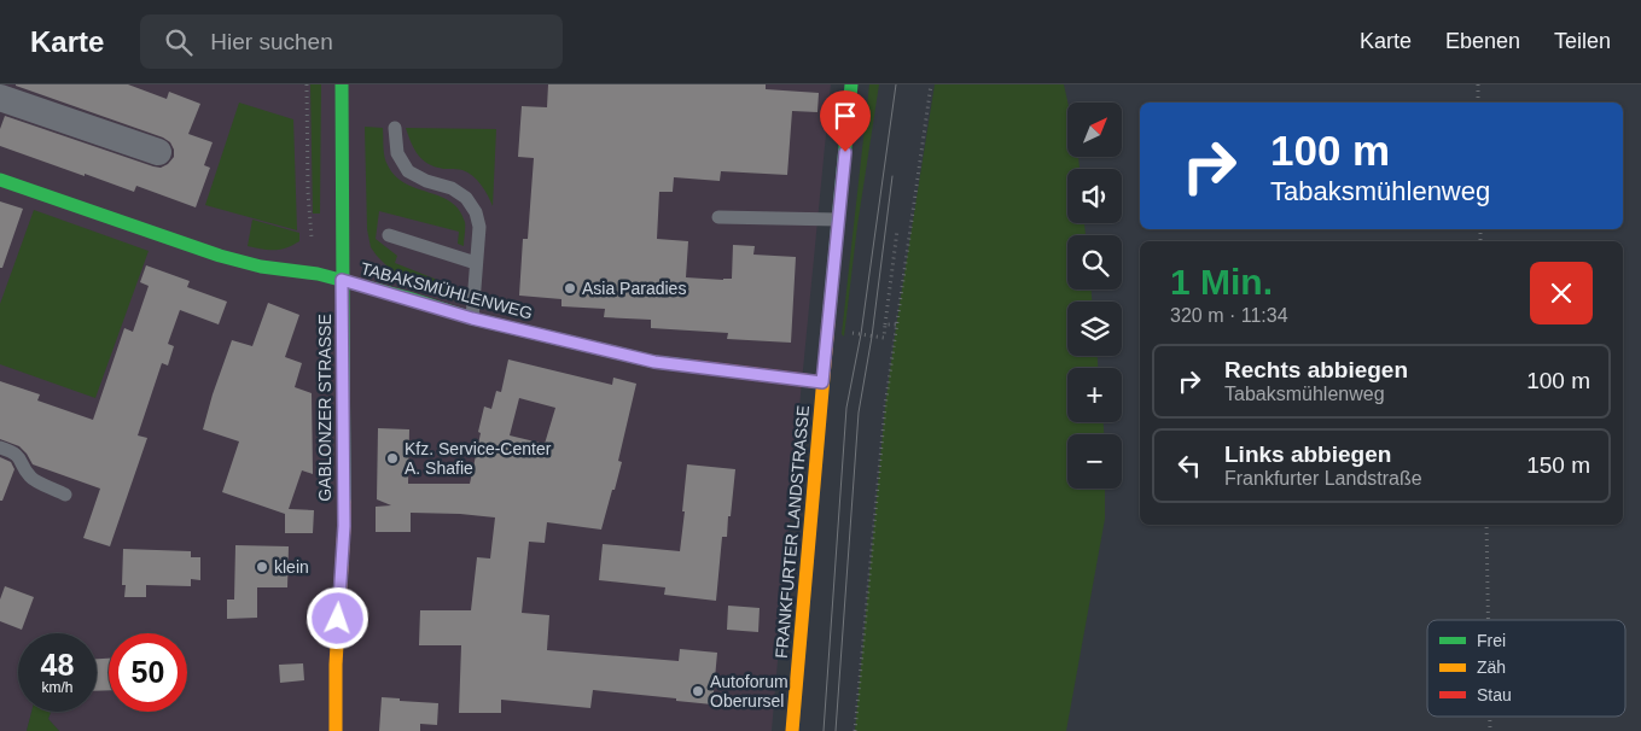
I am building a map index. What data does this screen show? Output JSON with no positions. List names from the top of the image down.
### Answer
{
  "streets": {
    "main road": ["TABAKSMÜHLENWEG", "GABLONZER STRASSE", "FRANKFURTER LANDSTRASSE"]
  },
  "crossings": [
    ["TABAKSMÜHLENWEG", "GABLONZER STRASSE"],
    ["TABAKSMÜHLENWEG", "FRANKFURTER LANDSTRASSE"]
  ],
  "places": [
    "Asia Paradies",
    "Kfz. Service-Center A. Shafie",
    "klein",
    "Autoforum Oberursel"
  ],
  "legend": ["Frei", "Zäh", "Stau"],
  "north": "top right",
  "page": {
    "header": "Karte",
    "search": "Hier suchen",
    "nav": ["Karte", "Ebenen", "Teilen"],
    "map_buttons": ["+", "−"],
    "turn": ["100 m", "Tabaksmühlenweg"],
    "heading": ["1 Min.", "320 m · 11:34"],
    "list": [
      {
        "name": "Rechts abbiegen",
        "note": "Tabaksmühlenweg",
        "value": "100 m"
      },
      {
        "name": "Links abbiegen",
        "note": "Frankfurter Landstraße",
        "value": "150 m"
      }
    ],
    "speed": "48 km/h",
    "limit": "50"
  }
}
